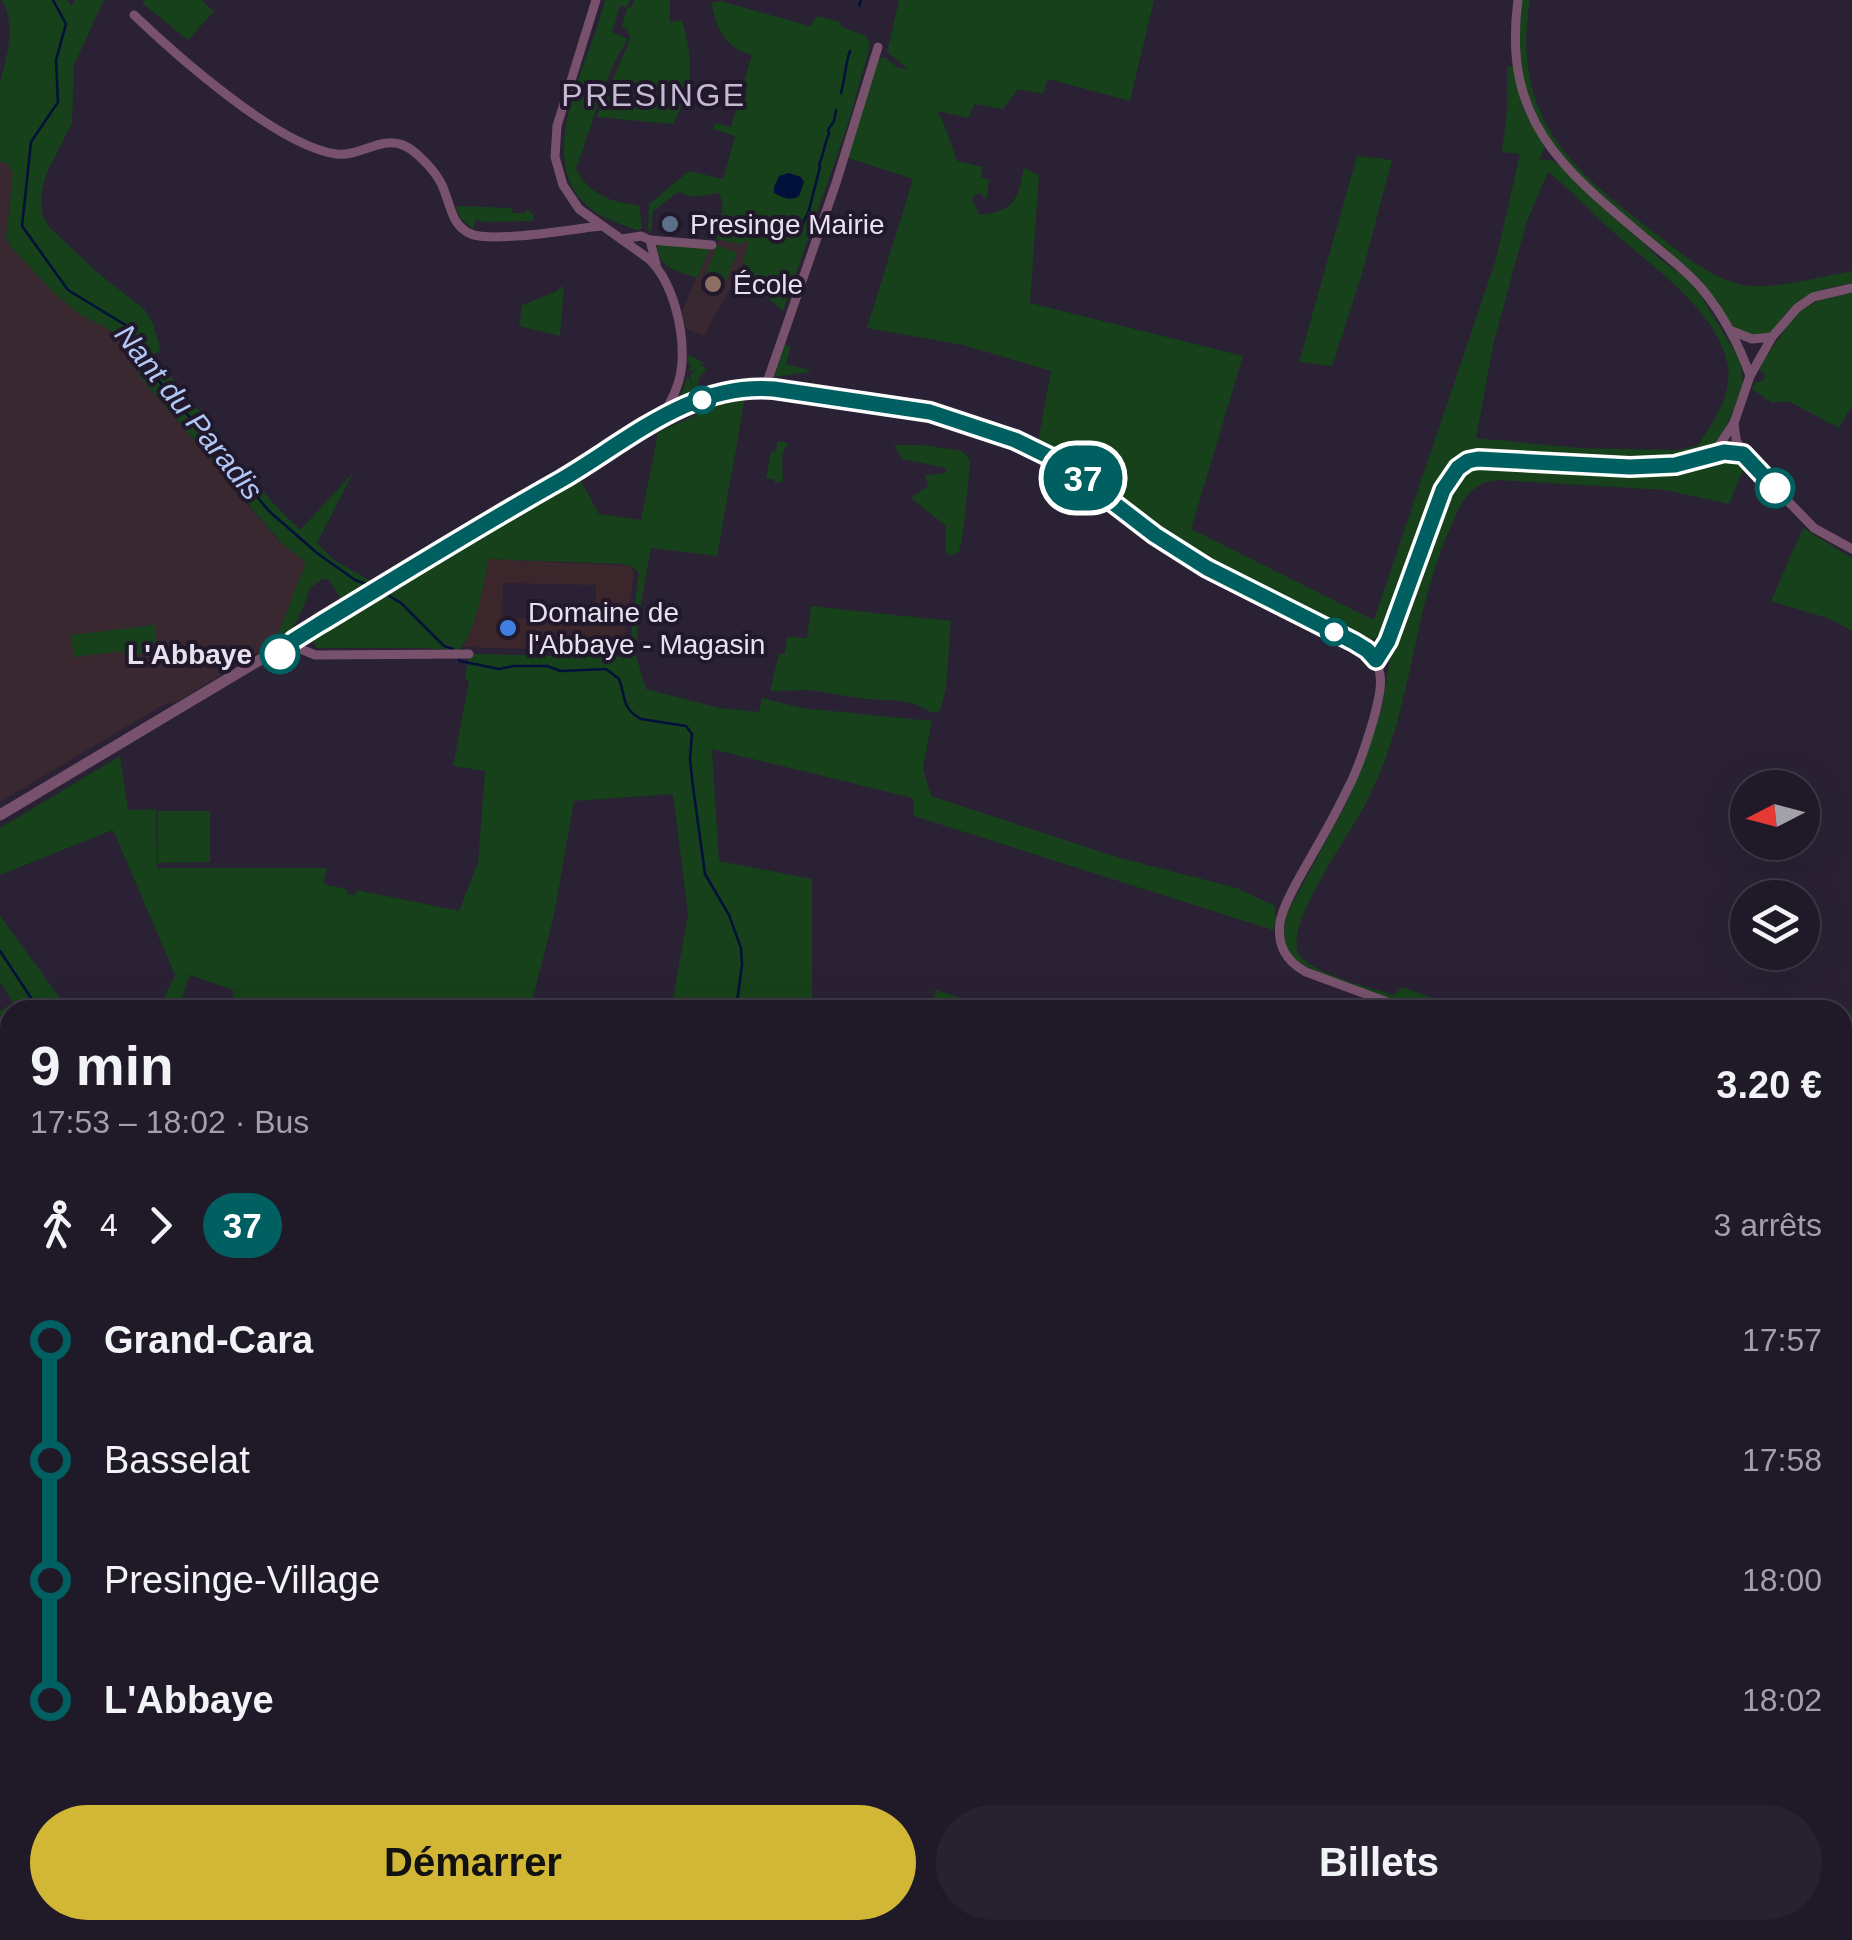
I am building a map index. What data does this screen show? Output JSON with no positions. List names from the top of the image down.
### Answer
{
  "districts": ["PRESINGE"],
  "water": ["Nant du Paradis"],
  "places": [
    "Presinge Mairie",
    "École",
    "Domaine de l'Abbaye - Magasin",
    "L'Abbaye"
  ],
  "lines": ["bus line 37"],
  "north": "left",
  "page": {
    "on_map": "37",
    "heading": ["9 min", "17:53 – 18:02 · Bus", "3.20 €"],
    "legs": ["4", "37", "3 arrêts"],
    "list": [
      {
        "name": "Grand-Cara",
        "value": "17:57"
      },
      {
        "name": "Basselat",
        "value": "17:58"
      },
      {
        "name": "Presinge-Village",
        "value": "18:00"
      },
      {
        "name": "L'Abbaye",
        "value": "18:02"
      }
    ],
    "buttons": ["Démarrer", "Billets"]
  }
}
